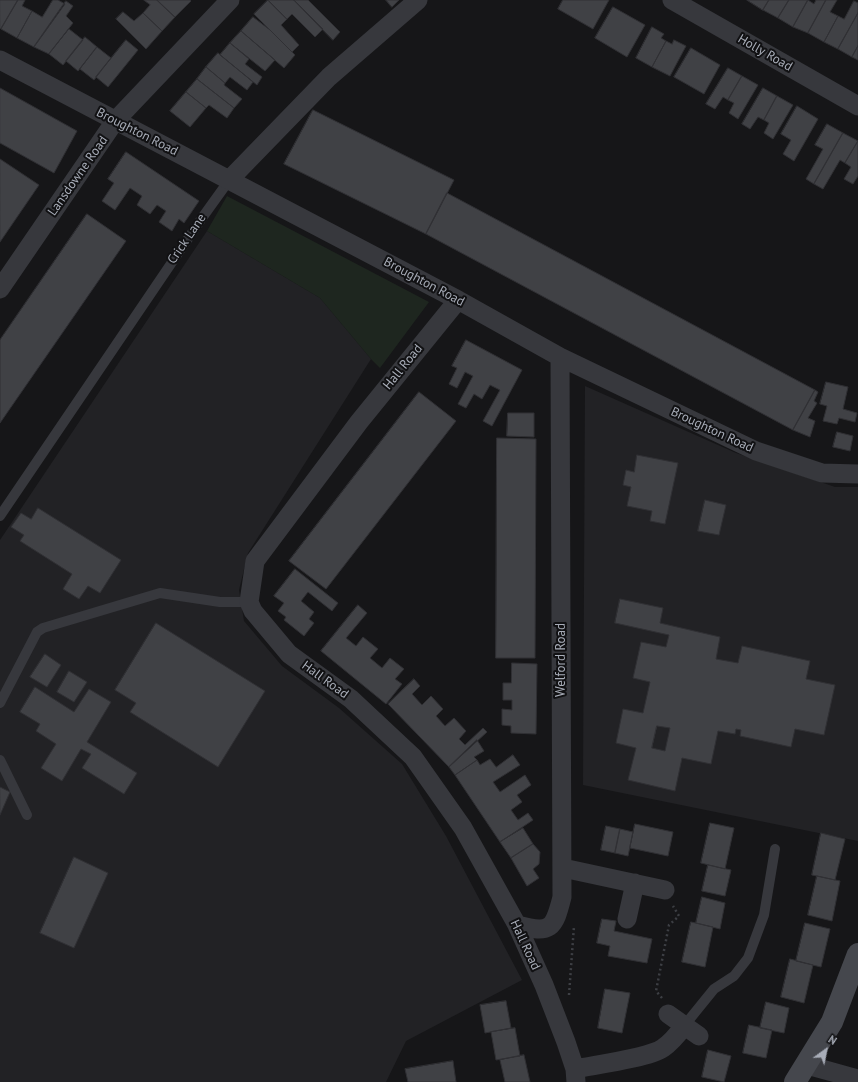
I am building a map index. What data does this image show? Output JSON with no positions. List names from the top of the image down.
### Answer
{
  "streets": {
    "street": [
      "Holly Road",
      "Broughton Road",
      "Lansdowne Road",
      "Crick Lane",
      "Hall Road",
      "Welford Road"
    ]
  },
  "crossings": [
    ["Broughton Road", "Lansdowne Road"],
    ["Broughton Road", "Crick Lane"],
    ["Broughton Road", "Hall Road"],
    ["Broughton Road", "Welford Road"],
    ["Hall Road", "Welford Road"]
  ],
  "north": "top right"
}
